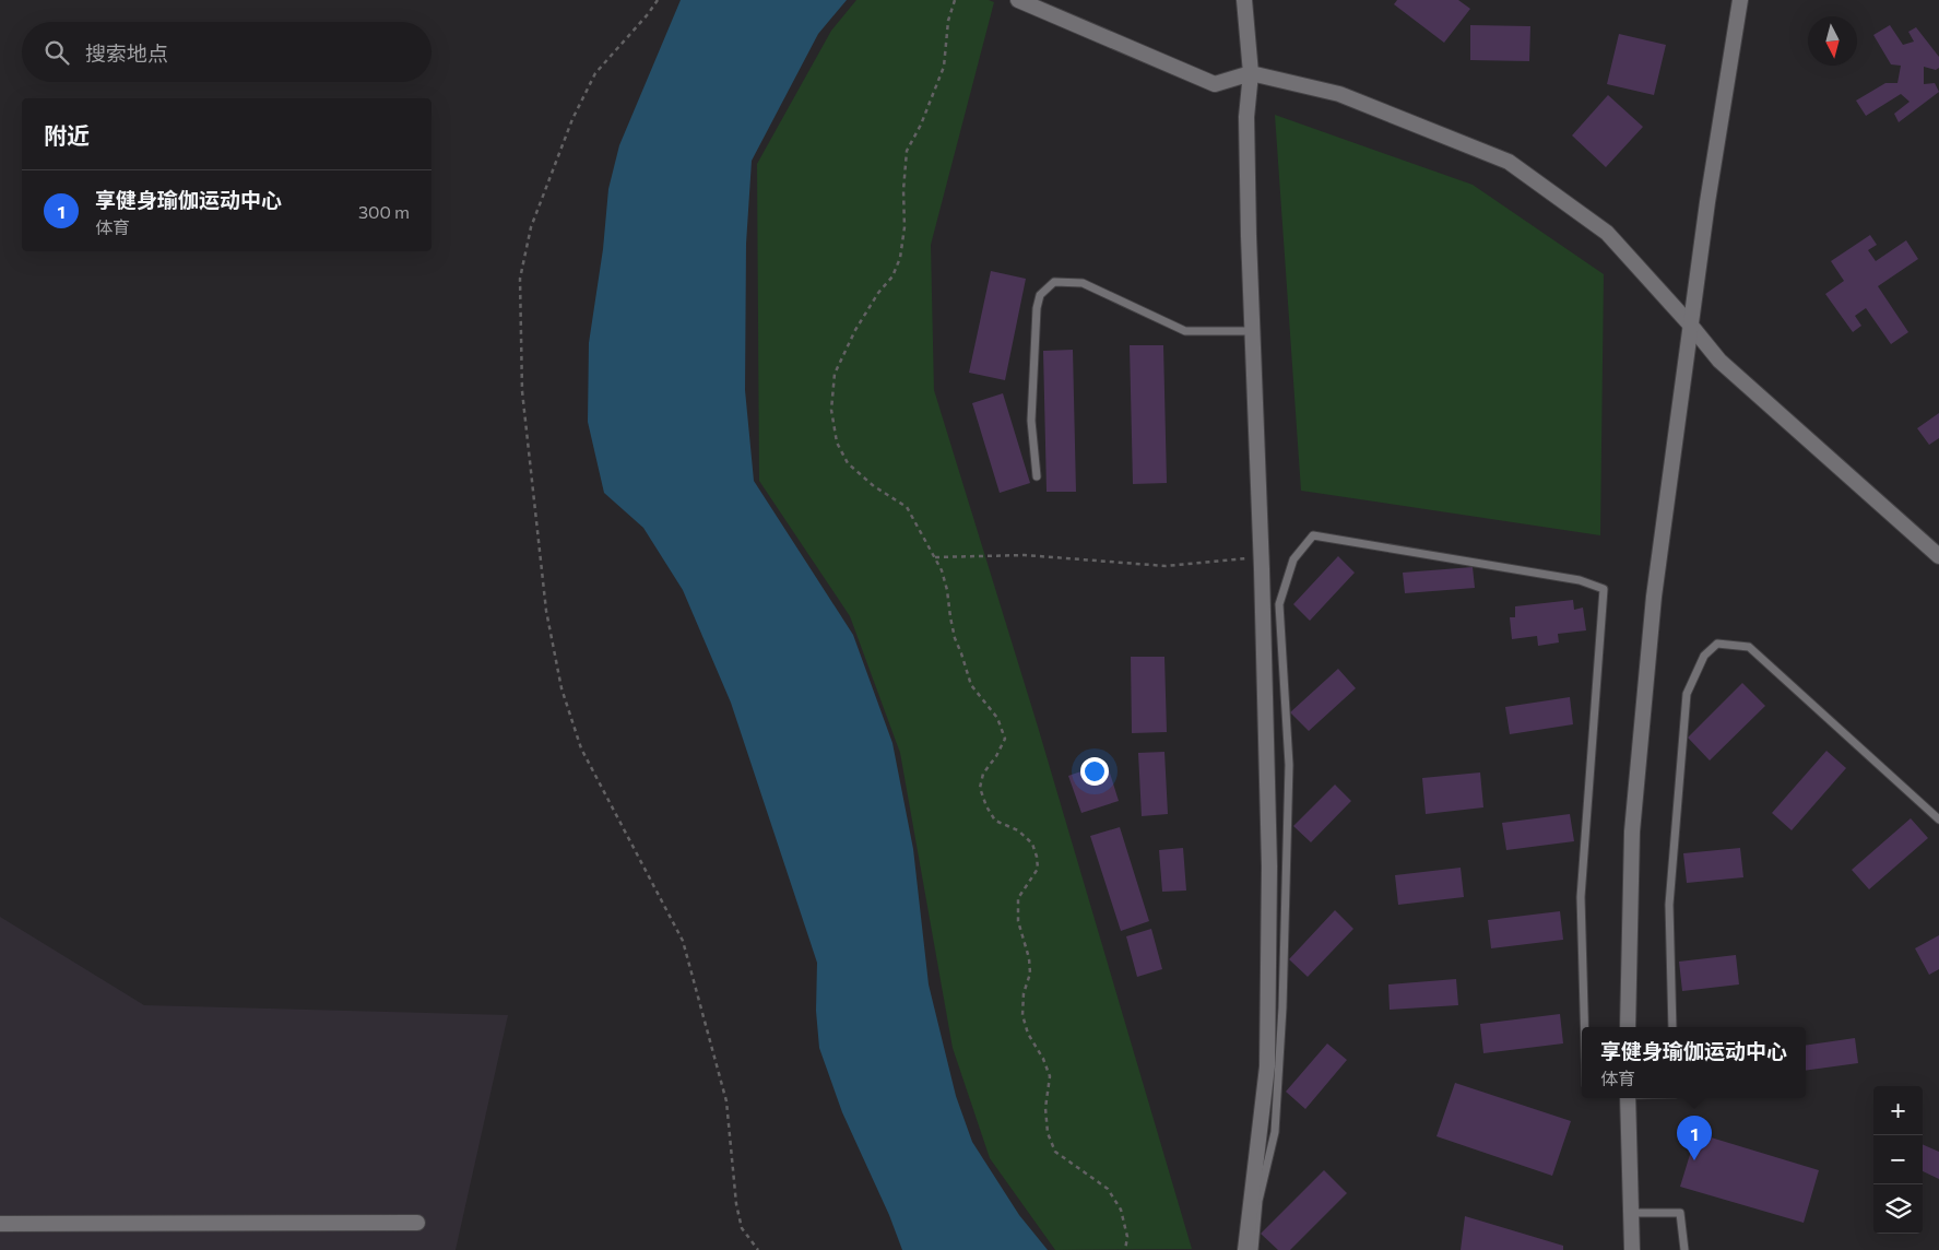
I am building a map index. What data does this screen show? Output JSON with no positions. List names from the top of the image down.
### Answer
{
  "north": "bottom",
  "page": {
    "search": "搜索地点",
    "heading": "附近",
    "list": [
      {
        "mark": "1",
        "name": "享健身瑜伽运动中心",
        "note": "体育",
        "value": "300 m"
      }
    ],
    "popup": ["享健身瑜伽运动中心", "体育"],
    "map_buttons": ["+", "−"],
    "pins": "1"
  }
}
